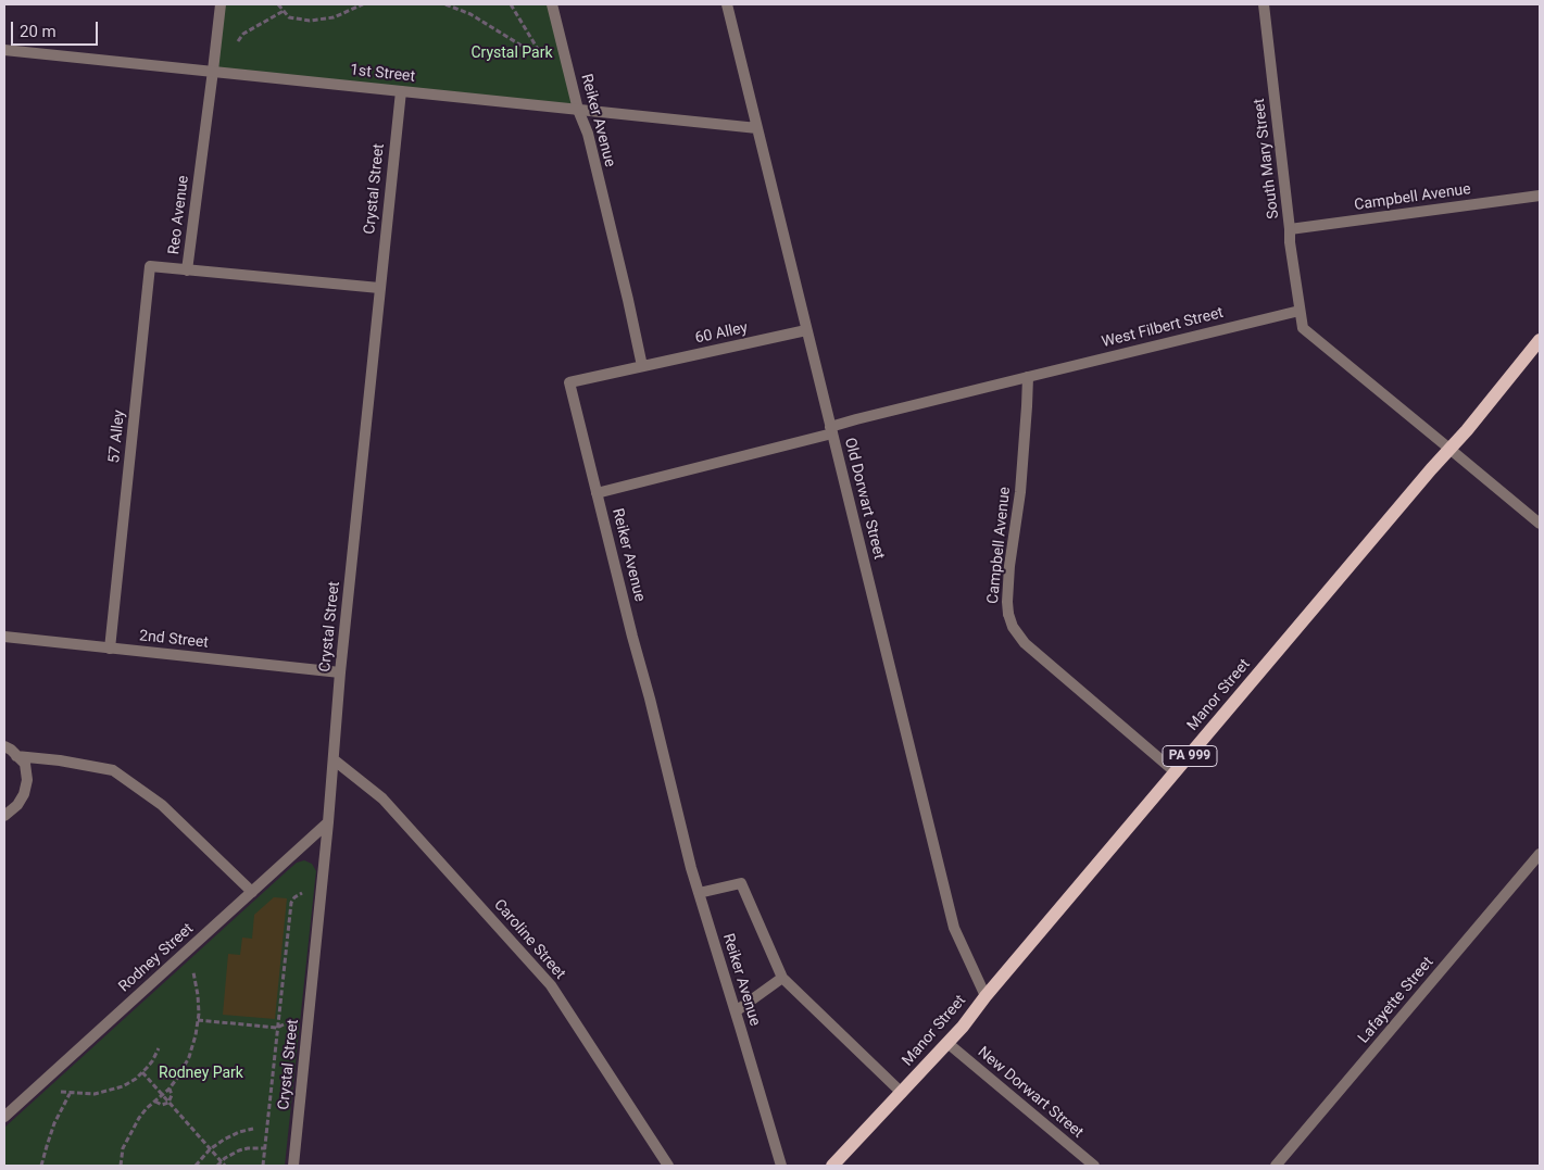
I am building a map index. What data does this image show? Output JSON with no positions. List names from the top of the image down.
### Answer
{
  "streets": {
    "main road": ["Manor Street", "PA 999"],
    "street": [
      "1st Street",
      "Reiker Avenue",
      "South Mary Street",
      "Crystal Street",
      "Campbell Avenue",
      "Reo Avenue",
      "West Filbert Street",
      "60 Alley",
      "57 Alley",
      "Old Dorwart Street",
      "2nd Street",
      "Caroline Street",
      "Rodney Street",
      "Lafayette Street",
      "New Dorwart Street"
    ]
  },
  "crossings": [
    ["1st Street", "Reiker Avenue"],
    ["1st Street", "Crystal Street"],
    ["1st Street", "Reo Avenue"],
    ["1st Street", "Old Dorwart Street"],
    ["Reiker Avenue", "West Filbert Street"],
    ["Reiker Avenue", "60 Alley"],
    ["South Mary Street", "Campbell Avenue"],
    ["South Mary Street", "West Filbert Street"],
    ["Crystal Street", "Reo Avenue"],
    ["Crystal Street", "2nd Street"],
    ["Crystal Street", "Caroline Street"],
    ["Crystal Street", "Rodney Street"],
    ["Campbell Avenue", "West Filbert Street"],
    ["Campbell Avenue", "Manor Street"],
    ["Reo Avenue", "57 Alley"],
    ["West Filbert Street", "Old Dorwart Street"],
    ["60 Alley", "Old Dorwart Street"],
    ["57 Alley", "2nd Street"],
    ["Old Dorwart Street", "Manor Street"],
    ["Manor Street", "New Dorwart Street"]
  ],
  "parks": ["Crystal Park", "Rodney Park"],
  "scale_bar": "20 m"
}
